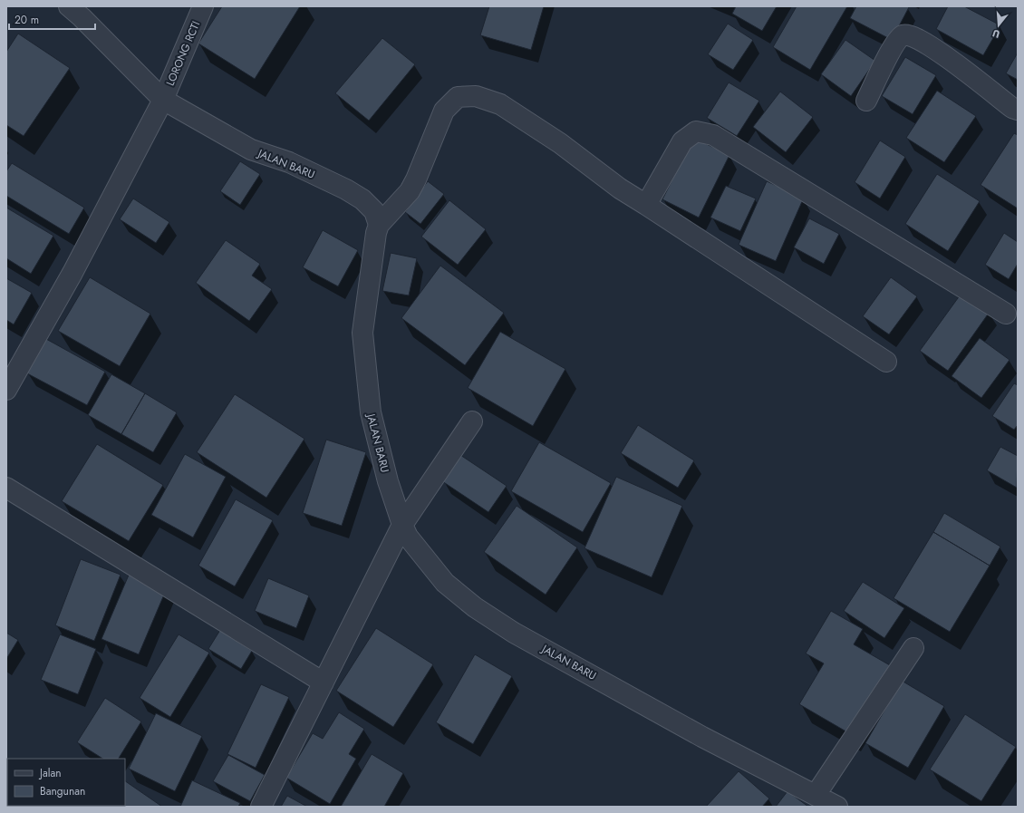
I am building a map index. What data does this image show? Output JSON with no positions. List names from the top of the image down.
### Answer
{
  "streets": {
    "street": ["LORONG RCTI", "JALAN BARU"]
  },
  "crossings": [
    ["LORONG RCTI", "JALAN BARU"]
  ],
  "legend": ["Jalan", "Bangunan"],
  "scale_bar": "20 m",
  "north": "bottom"
}
